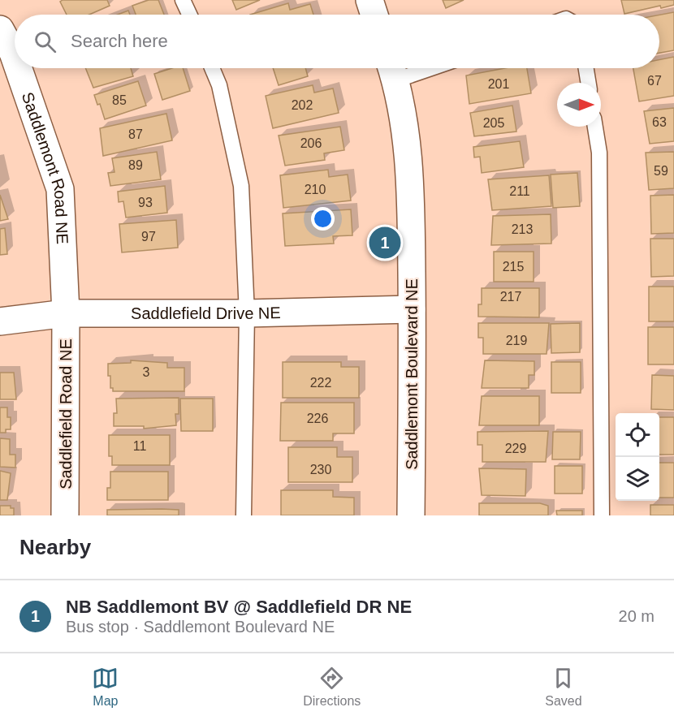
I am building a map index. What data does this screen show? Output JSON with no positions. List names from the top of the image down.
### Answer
{
  "streets": {
    "street": [
      "Saddlemont Road NE",
      "Saddlefield Drive NE",
      "Saddlemont Boulevard NE",
      "Saddlefield Road NE"
    ]
  },
  "crossings": [
    ["Saddlemont Road NE", "Saddlefield Drive NE"],
    ["Saddlemont Road NE", "Saddlefield Road NE"],
    ["Saddlefield Drive NE", "Saddlemont Boulevard NE"],
    ["Saddlefield Drive NE", "Saddlefield Road NE"]
  ],
  "house_numbers": [
    "67",
    "201",
    "85",
    "202",
    "63",
    "205",
    "87",
    "206",
    "89",
    "59",
    "210",
    "211",
    "93",
    "213",
    "97",
    "215",
    "217",
    "219",
    "3",
    "222",
    "226",
    "11",
    "229",
    "230"
  ],
  "north": "right",
  "page": {
    "search": "Search here",
    "pins": "1",
    "heading": "Nearby",
    "list": [
      {
        "mark": "1",
        "name": "NB Saddlemont BV @ Saddlefield DR NE",
        "note": "Bus stop · Saddlemont Boulevard NE",
        "value": "20 m"
      }
    ],
    "nav": ["Map", "Directions", "Saved"]
  }
}
